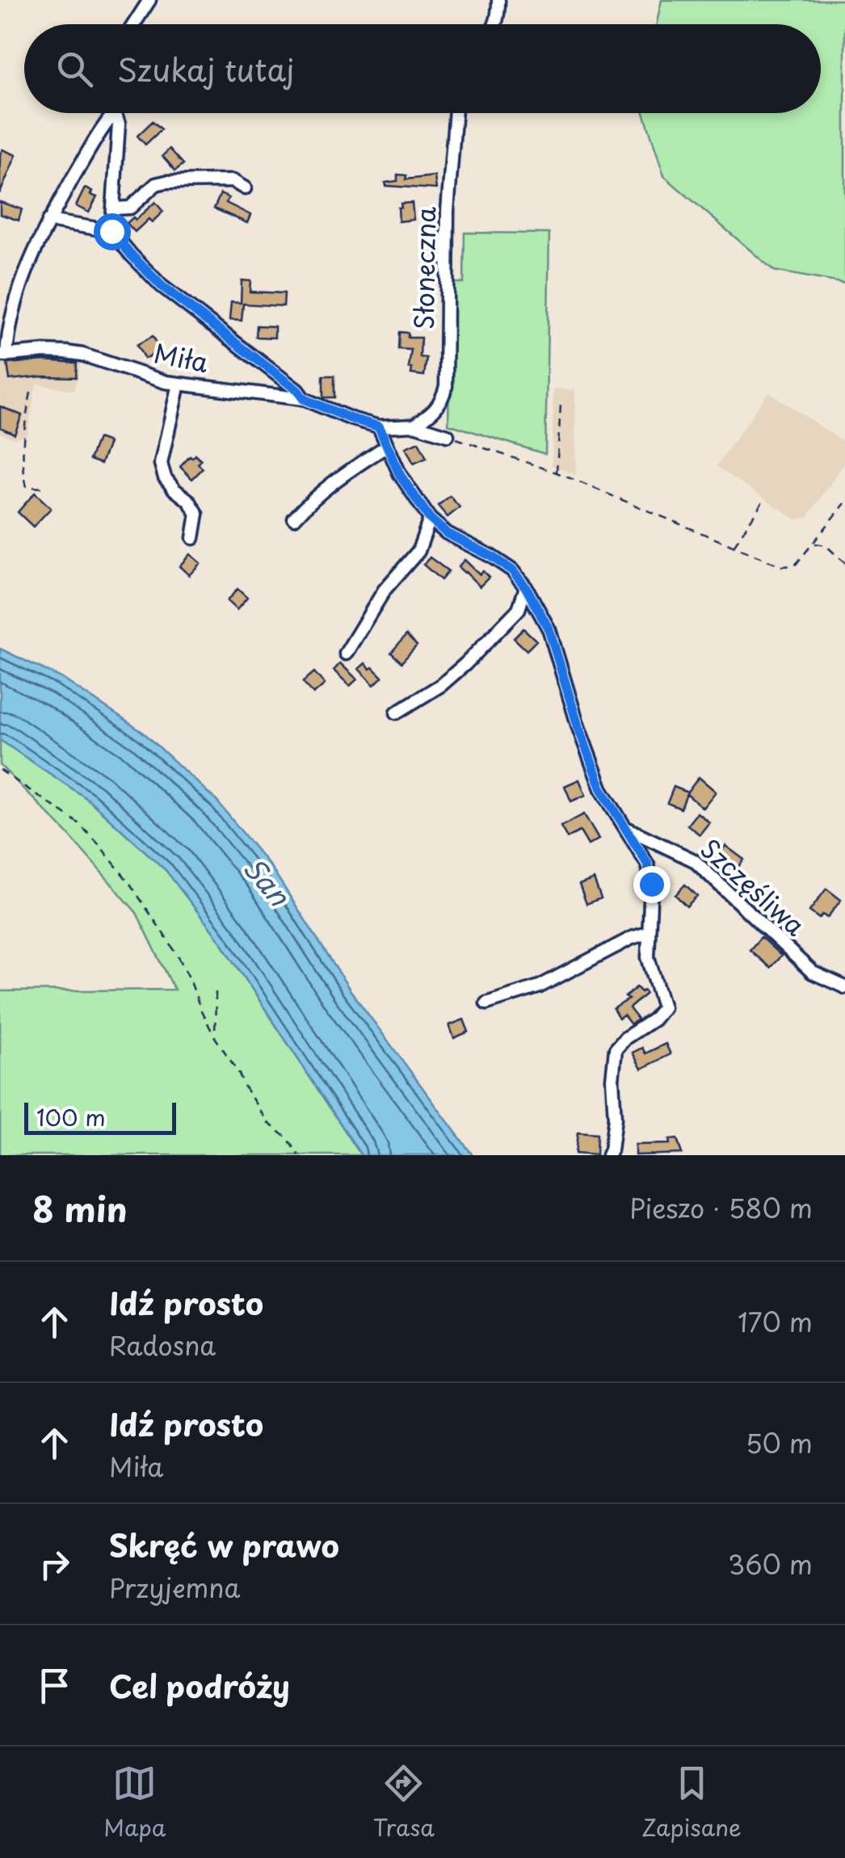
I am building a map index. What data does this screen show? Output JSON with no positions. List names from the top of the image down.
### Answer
{
  "streets": {
    "street": ["Słoneczna", "Miła", "Szczęśliwa"]
  },
  "crossings": [
    ["Słoneczna", "Miła"]
  ],
  "water": ["San"],
  "scale_bar": "100 m",
  "page": {
    "search": "Szukaj tutaj",
    "scale": "100 m",
    "heading": ["8 min", "Pieszo · 580 m"],
    "list": [
      ["Idź prosto", "Radosna", "170 m"],
      ["Idź prosto", "Miła", "50 m"],
      ["Skręć w prawo", "Przyjemna", "360 m"],
      "Cel podróży"
    ],
    "nav": ["Mapa", "Trasa", "Zapisane"]
  }
}
